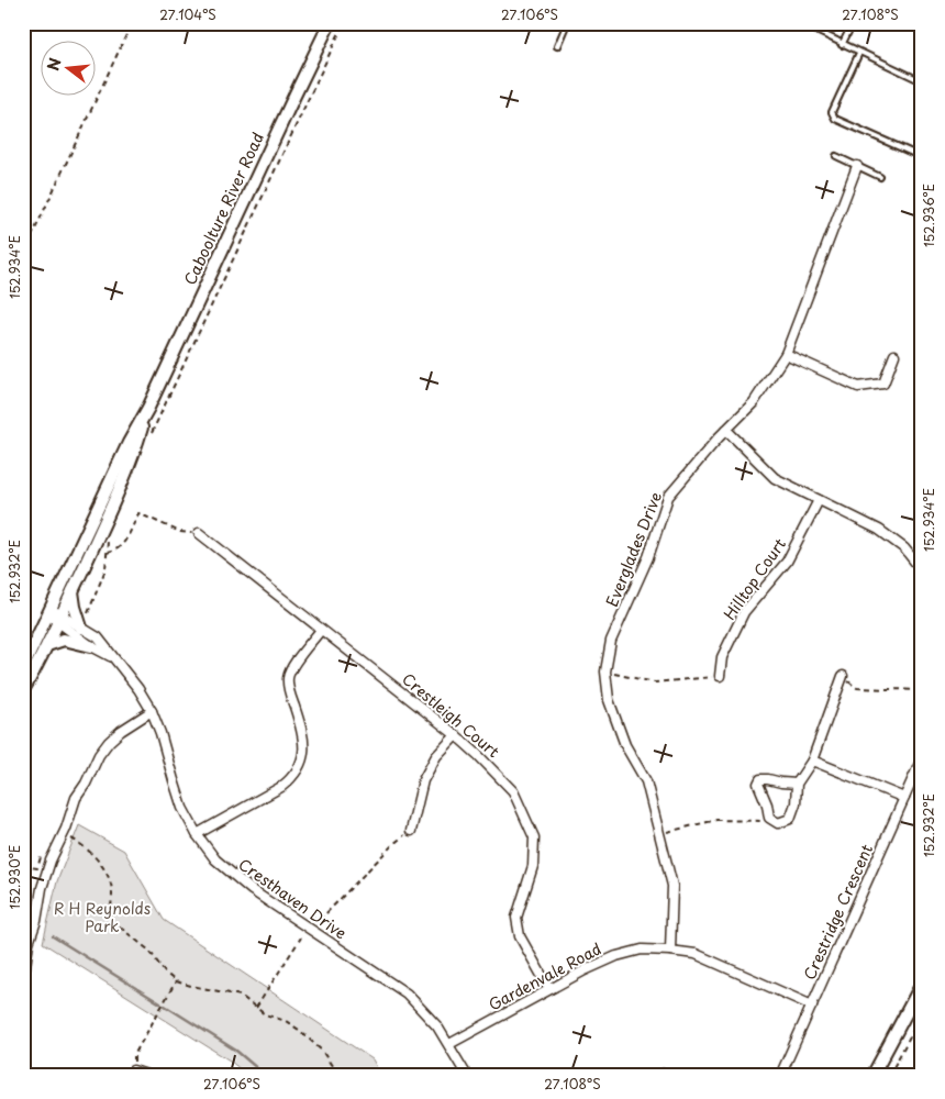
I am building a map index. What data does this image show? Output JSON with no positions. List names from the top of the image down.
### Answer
{
  "streets": {
    "main road": ["Caboolture River Road"],
    "street": [
      "Everglades Drive",
      "Hilltop Court",
      "Crestleigh Court",
      "Cresthaven Drive",
      "Crestridge Crescent",
      "Gardenvale Road"
    ]
  },
  "crossings": [
    ["Caboolture River Road", "Cresthaven Drive"],
    ["Everglades Drive", "Gardenvale Road"],
    ["Crestleigh Court", "Gardenvale Road"],
    ["Cresthaven Drive", "Gardenvale Road"],
    ["Crestridge Crescent", "Gardenvale Road"]
  ],
  "parks": ["R H Reynolds Park"],
  "north": "left",
  "coordinates": [
    "27.104°S",
    "27.106°S",
    "27.108°S",
    "152.936°E",
    "152.934°E",
    "152.932°E",
    "152.930°E"
  ]
}
